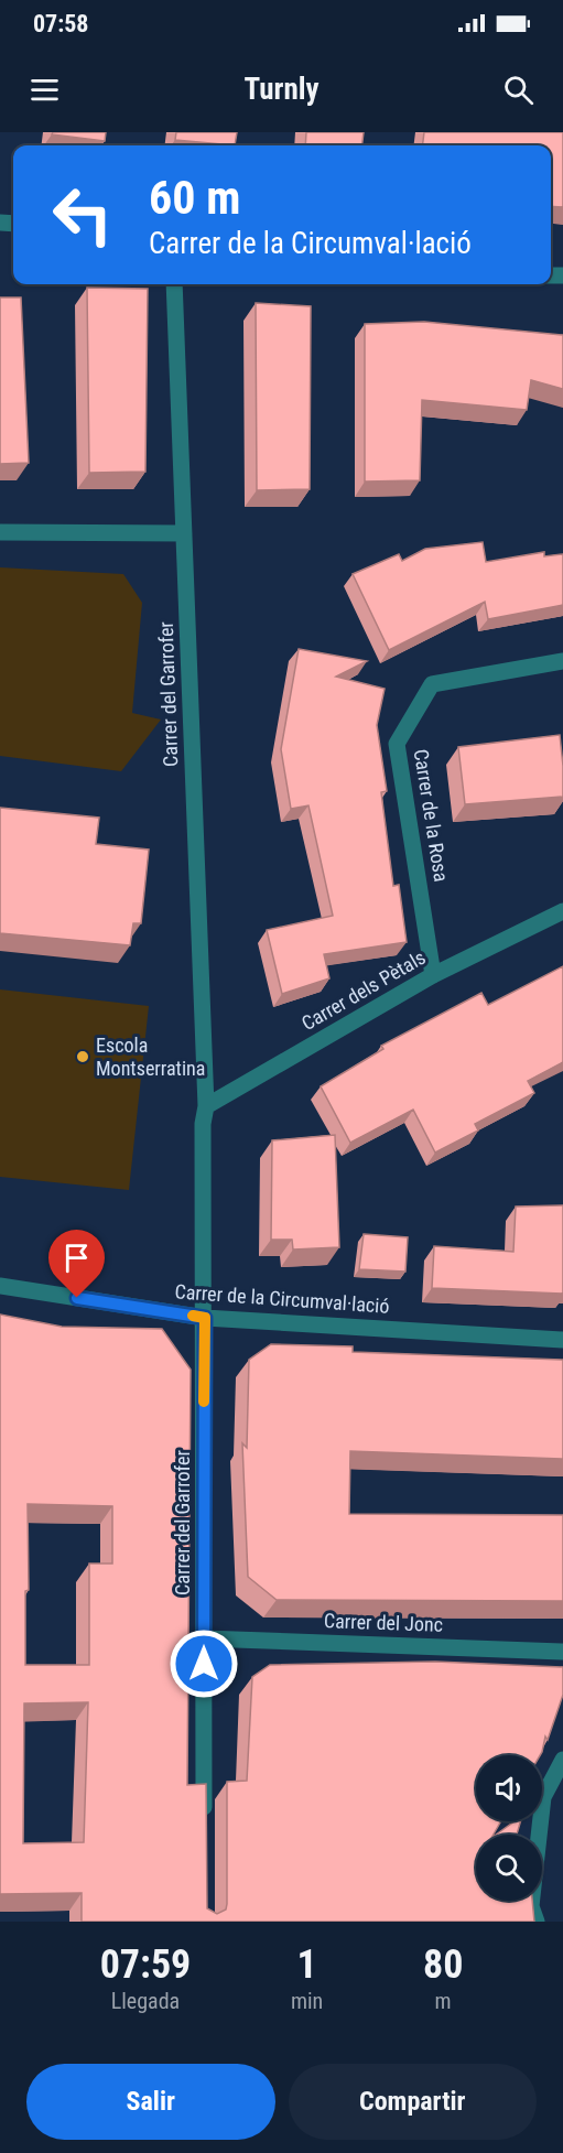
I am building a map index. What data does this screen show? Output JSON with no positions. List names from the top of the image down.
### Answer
{
  "streets": {
    "street": [
      "Carrer del Garrofer",
      "Carrer de la Rosa",
      "Carrer dels Pètals",
      "Carrer de la Circumval·lació",
      "Carrer del Jonc"
    ]
  },
  "crossings": [
    ["Carrer del Garrofer", "Carrer dels Pètals"],
    ["Carrer del Garrofer", "Carrer de la Circumval·lació"],
    ["Carrer del Garrofer", "Carrer del Jonc"],
    ["Carrer de la Rosa", "Carrer dels Pètals"]
  ],
  "places": ["Escola Montserratina"],
  "page": {
    "status": "07:58",
    "header": "Turnly",
    "turn": ["60 m", "Carrer de la Circumval·lació"],
    "eta": [
      "07:59",
      "Llegada",
      "1",
      "min",
      "80",
      "m"
    ],
    "buttons": ["Salir", "Compartir"]
  }
}
